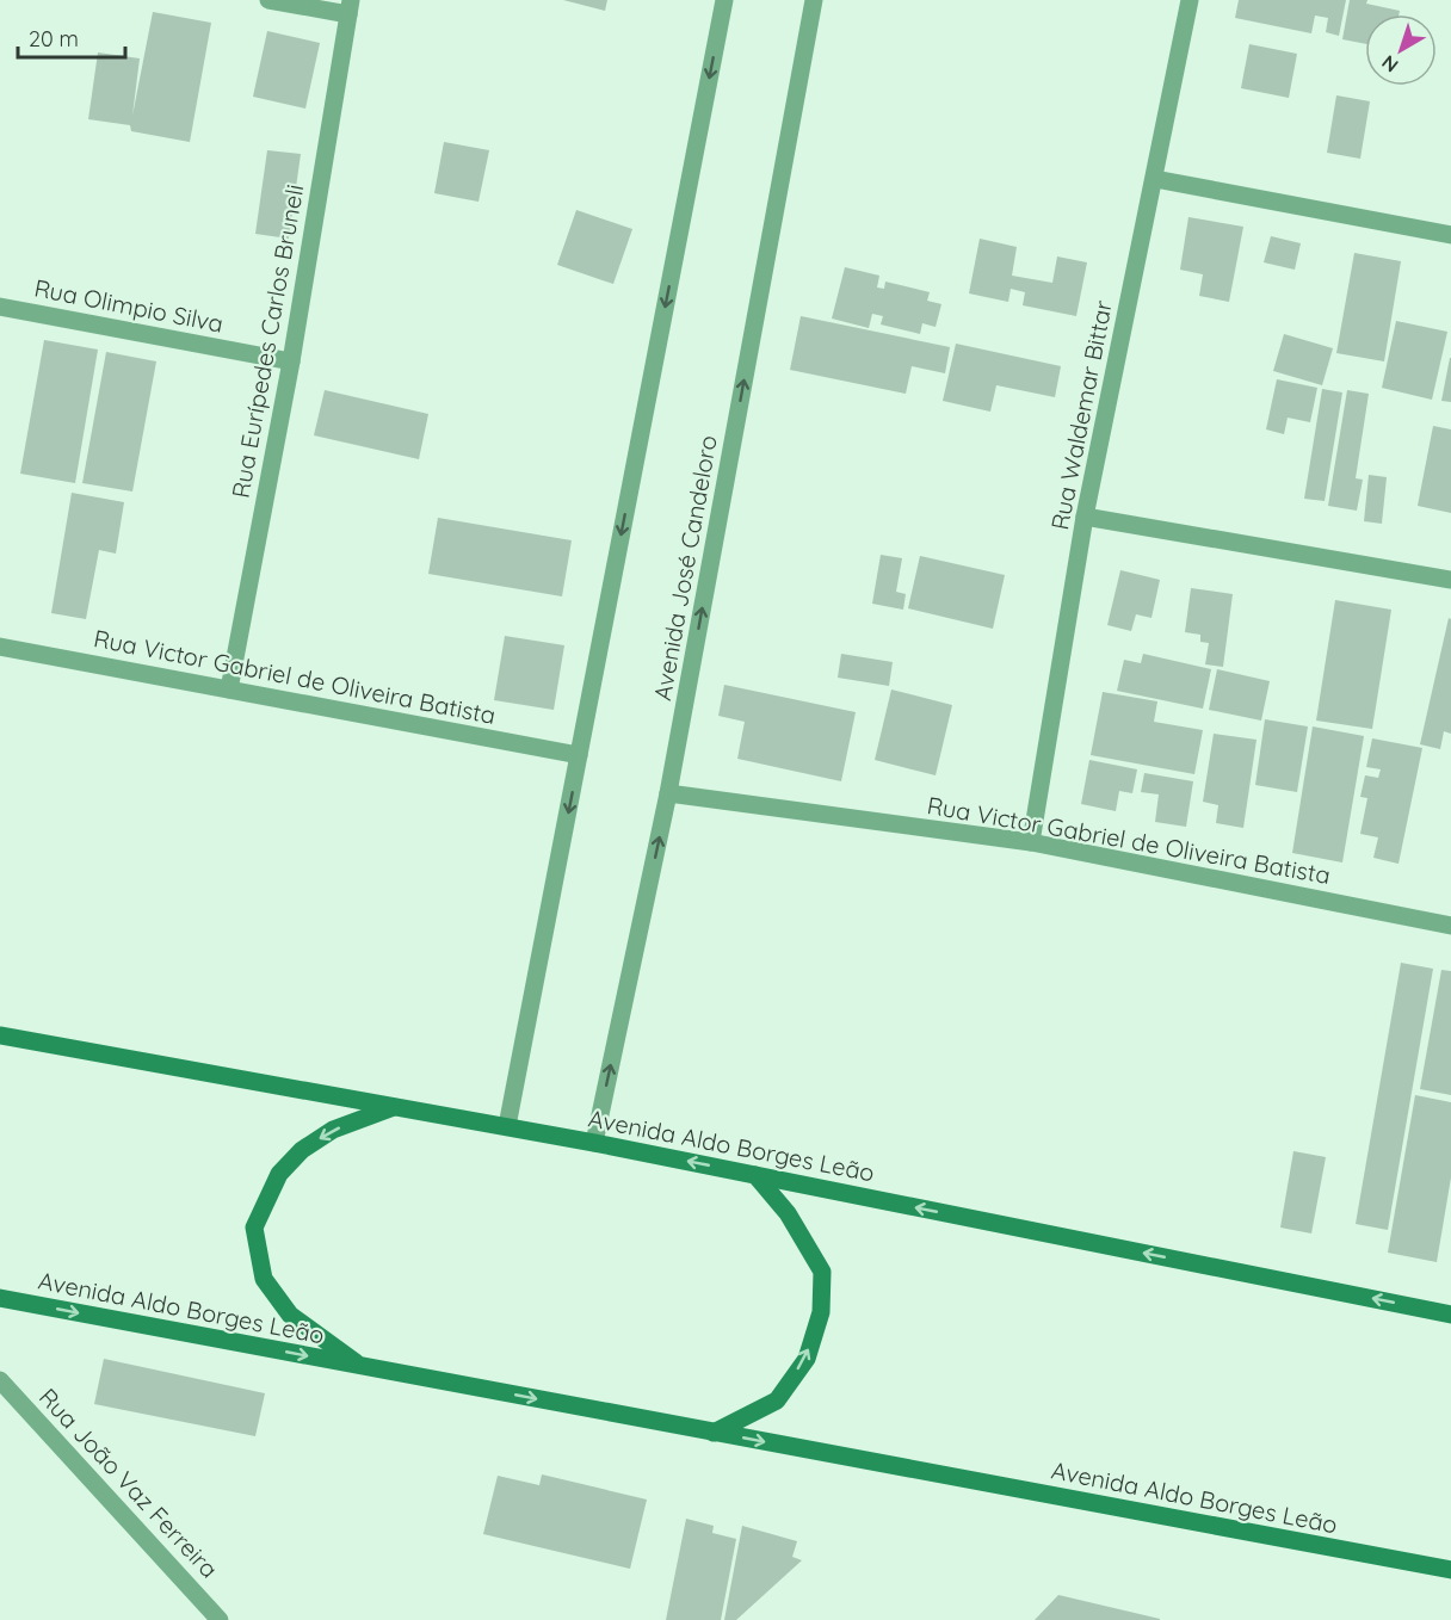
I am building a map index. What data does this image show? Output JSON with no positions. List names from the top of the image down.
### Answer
{
  "streets": {
    "main road": ["Avenida Aldo Borges Leão"],
    "street": [
      "Rua Olimpio Silva",
      "Rua Eurípedes Carlos Bruneli",
      "Rua Waldemar Bittar",
      "Avenida José Candeloro",
      "Rua Victor Gabriel de Oliveira Batista",
      "Rua João Vaz Ferreira"
    ]
  },
  "crossings": [
    ["Rua Olimpio Silva", "Rua Eurípedes Carlos Bruneli"],
    ["Rua Eurípedes Carlos Bruneli", "Rua Victor Gabriel de Oliveira Batista"],
    ["Rua Waldemar Bittar", "Rua Victor Gabriel de Oliveira Batista"],
    ["Avenida José Candeloro", "Rua Victor Gabriel de Oliveira Batista"],
    ["Avenida José Candeloro", "Avenida Aldo Borges Leão"]
  ],
  "scale_bar": "20 m",
  "north": "bottom left"
}
